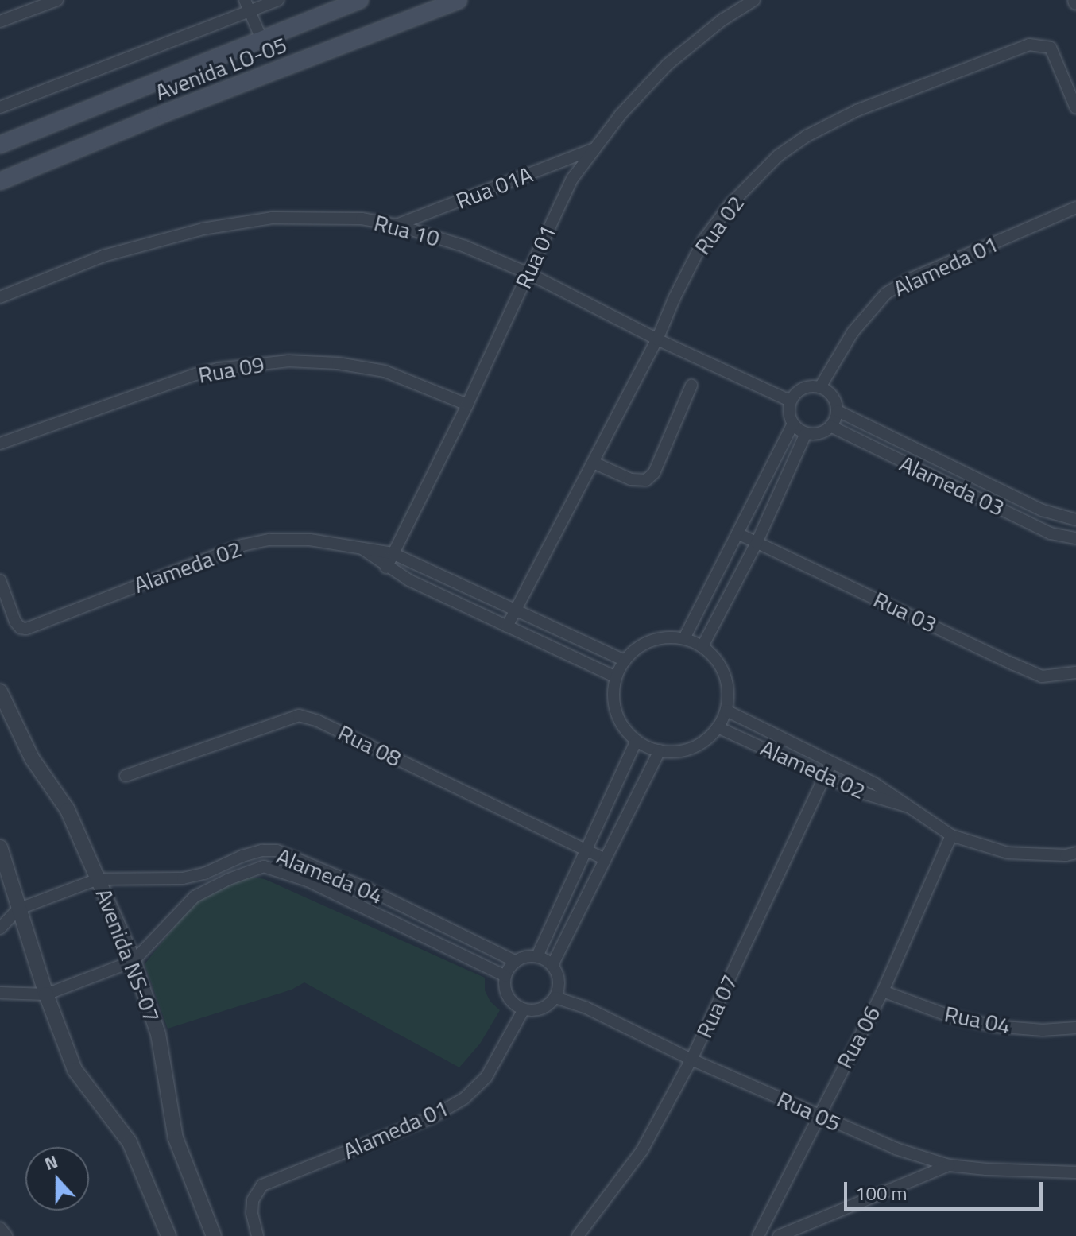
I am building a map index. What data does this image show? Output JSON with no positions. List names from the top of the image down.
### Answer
{
  "streets": {
    "main road": ["Avenida LO-05"],
    "street": [
      "Rua 01A",
      "Rua 02",
      "Rua 10",
      "Rua 01",
      "Alameda 01",
      "Rua 09",
      "Alameda 03",
      "Alameda 02",
      "Rua 03",
      "Rua 08",
      "Alameda 04",
      "Avenida NS-07",
      "Rua 07",
      "Rua 04",
      "Rua 06",
      "Rua 05"
    ]
  },
  "crossings": [
    ["Rua 01A", "Rua 10"],
    ["Rua 01A", "Rua 01"],
    ["Rua 02", "Rua 10"],
    ["Rua 02", "Alameda 02"],
    ["Rua 10", "Rua 01"],
    ["Rua 10", "Alameda 01"],
    ["Rua 10", "Alameda 03"],
    ["Rua 01", "Rua 09"],
    ["Rua 01", "Alameda 02"],
    ["Alameda 01", "Alameda 03"],
    ["Alameda 01", "Alameda 04"],
    ["Alameda 01", "Rua 05"],
    ["Alameda 02", "Rua 07"],
    ["Alameda 02", "Rua 06"],
    ["Alameda 04", "Avenida NS-07"],
    ["Alameda 04", "Rua 05"],
    ["Rua 07", "Rua 05"],
    ["Rua 04", "Rua 06"],
    ["Rua 06", "Rua 05"]
  ],
  "scale_bar": "100 m",
  "north": "top"
}
